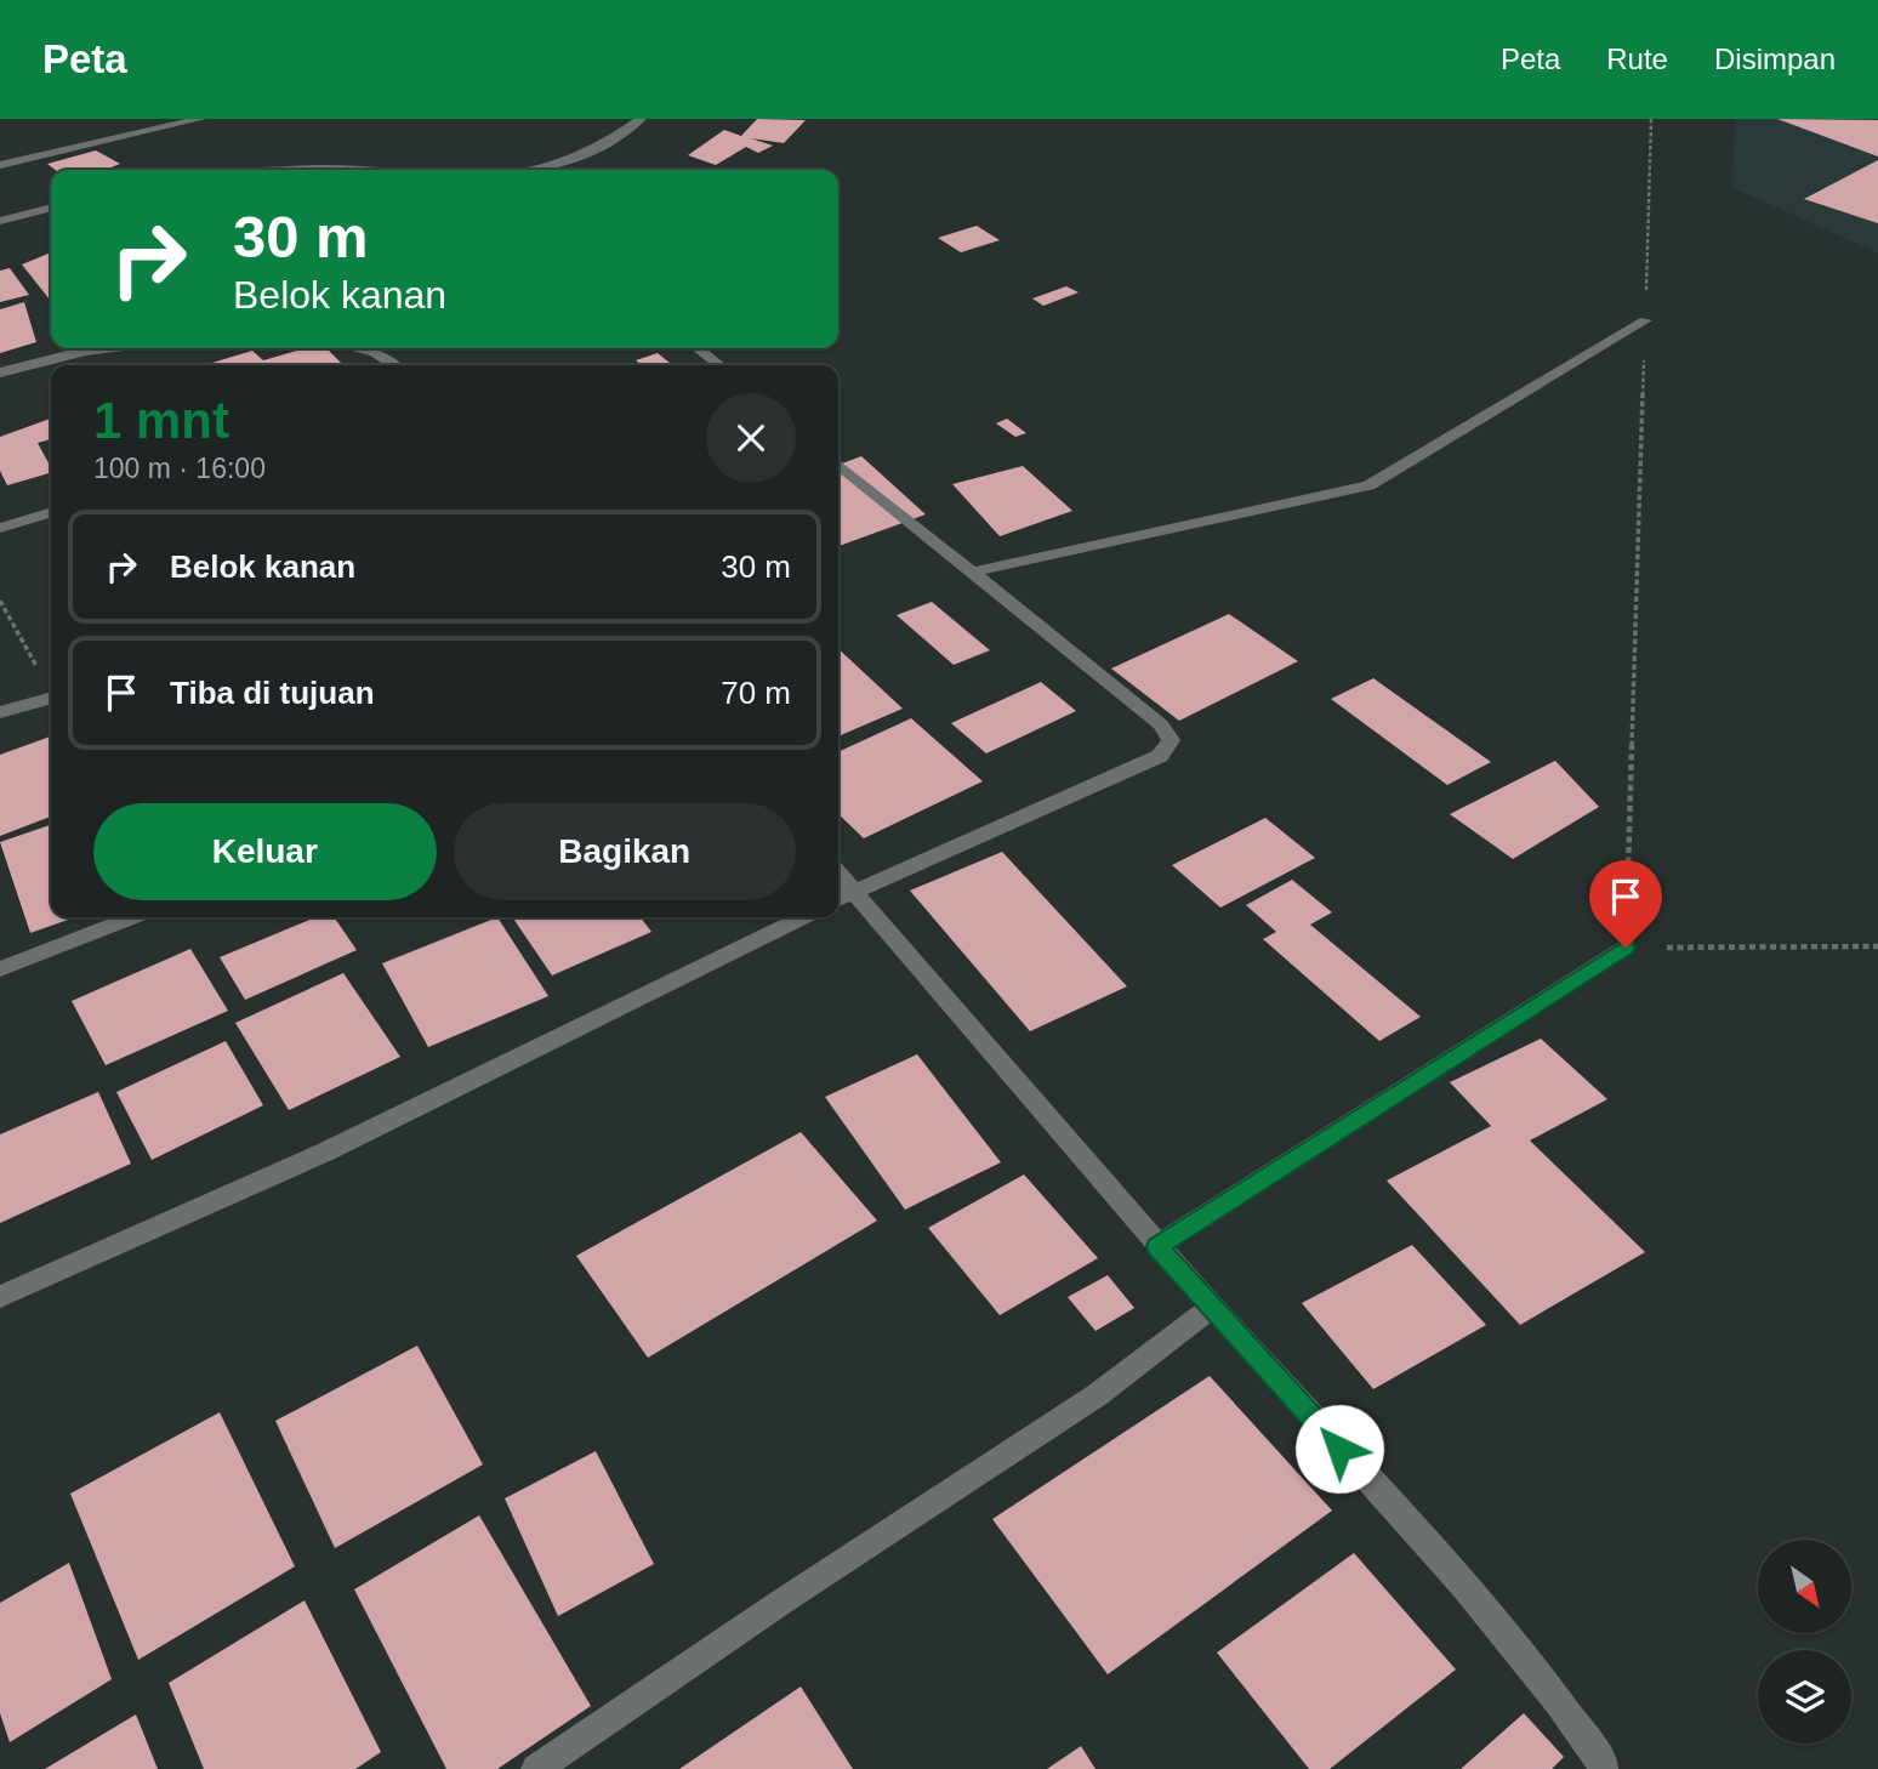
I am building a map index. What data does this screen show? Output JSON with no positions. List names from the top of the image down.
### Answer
{
  "north": "bottom right",
  "page": {
    "header": "Peta",
    "nav": ["Peta", "Rute", "Disimpan"],
    "turn": ["30 m", "Belok kanan"],
    "heading": ["1 mnt", "100 m · 16:00"],
    "list": [
      {
        "name": "Belok kanan",
        "value": "30 m"
      },
      {
        "name": "Tiba di tujuan",
        "value": "70 m"
      }
    ],
    "buttons": ["Keluar", "Bagikan"]
  }
}
